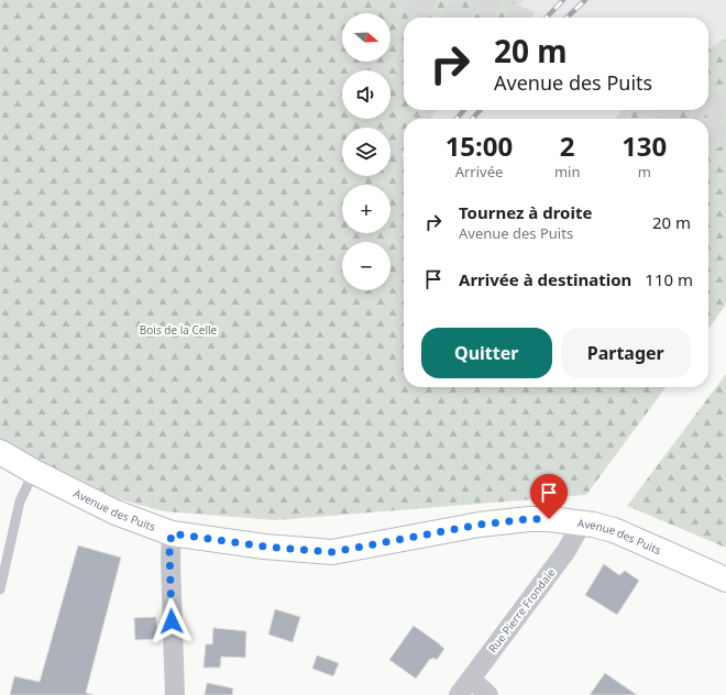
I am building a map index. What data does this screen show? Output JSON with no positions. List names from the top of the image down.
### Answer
{
  "streets": {
    "street": ["Avenue des Puits", "Rue Pierre Frondaie"]
  },
  "crossings": [
    ["Avenue des Puits", "Rue Pierre Frondaie"]
  ],
  "parks": ["Bois de la Celle"],
  "north": "right",
  "page": {
    "map_buttons": ["+", "−"],
    "turn": ["20 m", "Avenue des Puits"],
    "eta": [
      "15:00",
      "Arrivée",
      "2",
      "min",
      "130",
      "m"
    ],
    "list": [
      {
        "name": "Tournez à droite",
        "note": "Avenue des Puits",
        "value": "20 m"
      },
      {
        "name": "Arrivée à destination",
        "value": "110 m"
      }
    ],
    "buttons": ["Quitter", "Partager"]
  }
}
